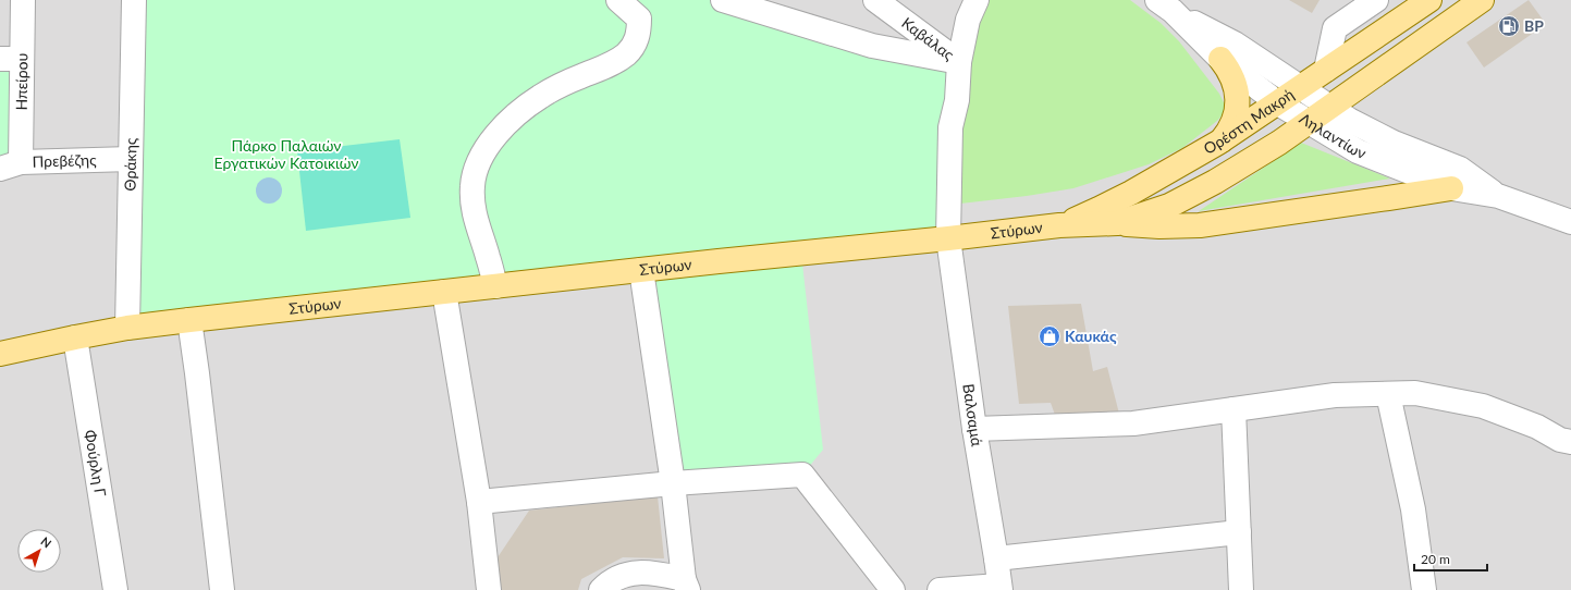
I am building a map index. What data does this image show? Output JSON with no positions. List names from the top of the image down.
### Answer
{
  "streets": {
    "main road": ["Ορέστη Μακρή", "Στύρων"],
    "street": [
      "Καβάλας",
      "Ηπείρου",
      "Ληλαντίων",
      "Πρεβέζης",
      "Θράκης",
      "Βαλσαμά",
      "Φούρλη Γ"
    ]
  },
  "crossings": [
    ["Καβάλας", "Βαλσαμά"],
    ["Ηπείρου", "Πρεβέζης"],
    ["Ορέστη Μακρή", "Ληλαντίων"],
    ["Ορέστη Μακρή", "Στύρων"],
    ["Ληλαντίων", "Στύρων"],
    ["Πρεβέζης", "Θράκης"],
    ["Θράκης", "Στύρων"],
    ["Στύρων", "Βαλσαμά"],
    ["Στύρων", "Φούρλη Γ"]
  ],
  "parks": ["Πάρκο Παλαιών Εργατικών Κατοικιών"],
  "places": {
    "fuel station": ["BP"],
    "shop": ["Καυκάς"]
  },
  "scale_bar": "20 m",
  "north": "top right"
}
